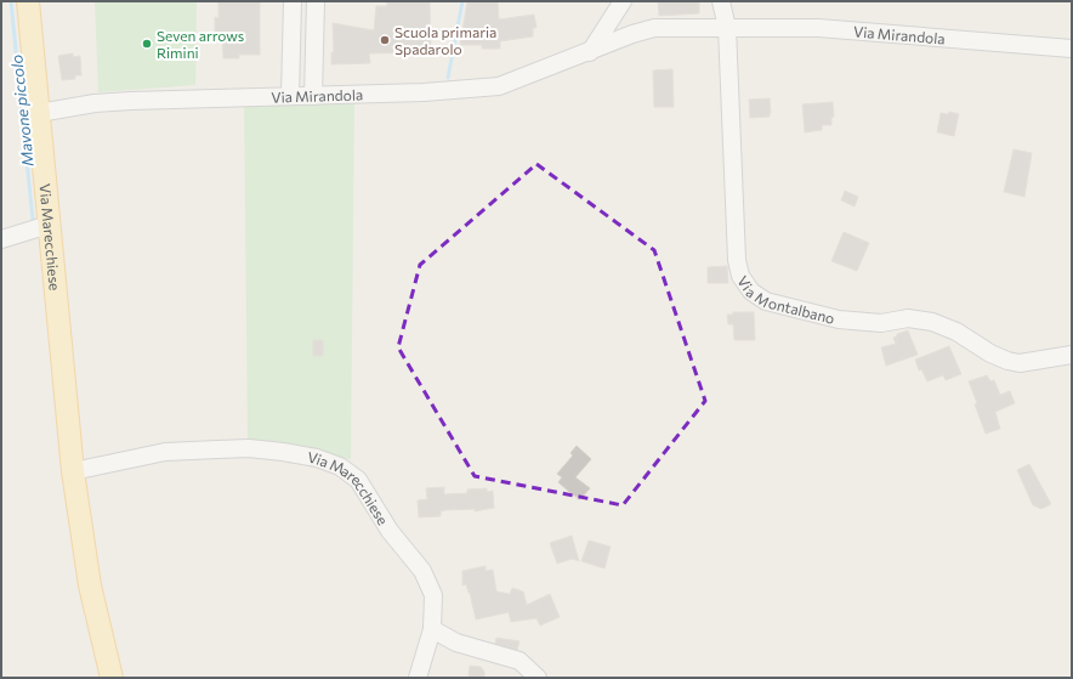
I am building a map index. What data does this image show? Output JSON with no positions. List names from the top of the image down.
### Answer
{
  "streets": {
    "main road": ["Via Marecchiese"],
    "street": ["Via Mirandola", "Via Montalbano"]
  },
  "crossings": [
    ["Via Mirandola", "Via Marecchiese"],
    ["Via Mirandola", "Via Montalbano"]
  ],
  "water": ["Mavone piccolo"],
  "places": ["Scuola primaria Spadarolo", "Seven arrows Rimini"]
}
